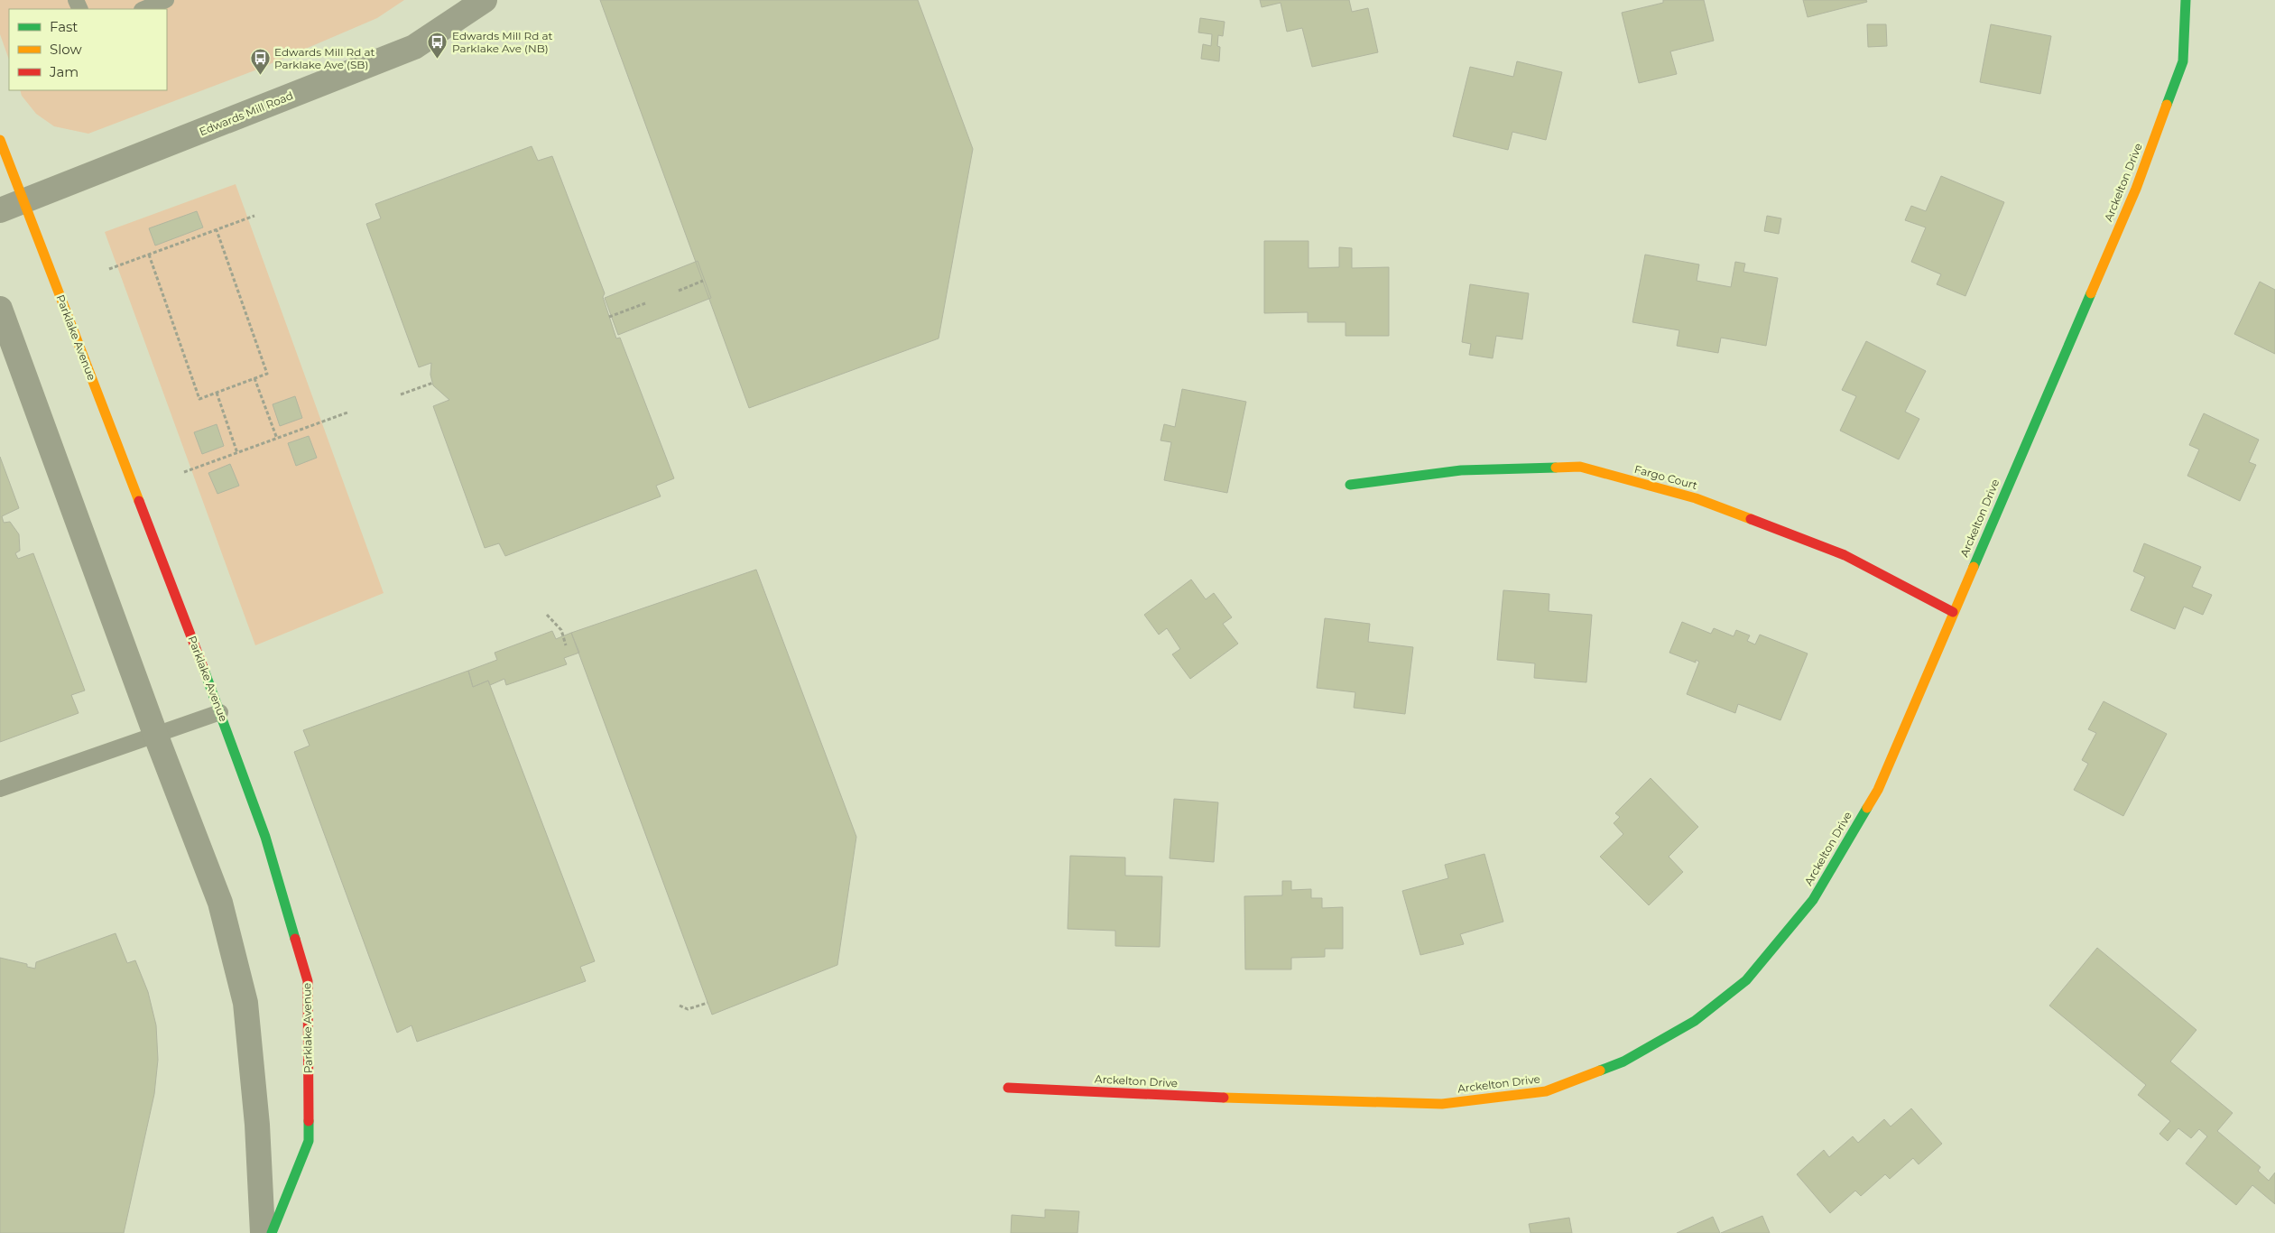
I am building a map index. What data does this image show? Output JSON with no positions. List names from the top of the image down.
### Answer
{
  "streets": {
    "street": [
      "Edwards Mill Road",
      "Arckelton Drive",
      "Parklake Avenue",
      "Fargo Court"
    ]
  },
  "crossings": [
    ["Edwards Mill Road", "Parklake Avenue"],
    ["Arckelton Drive", "Fargo Court"]
  ],
  "places": {
    "bus stop": ["Edwards Mill Rd at Parklake Ave (NB)", "Edwards Mill Rd at Parklake Ave (SB)"]
  },
  "legend": ["Fast", "Slow", "Jam"]
}
